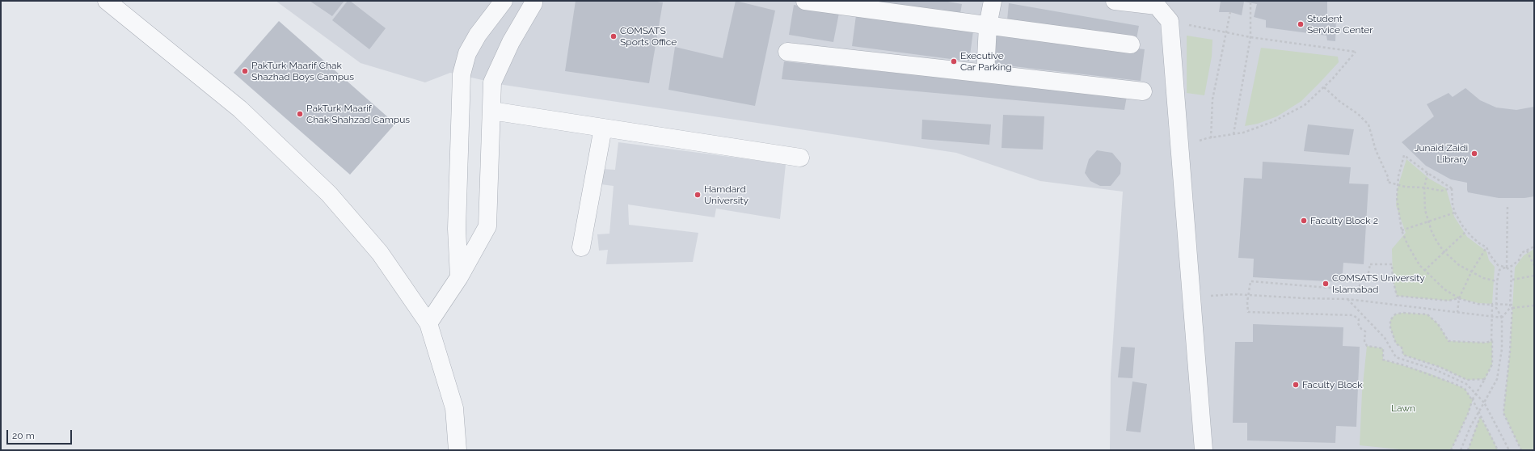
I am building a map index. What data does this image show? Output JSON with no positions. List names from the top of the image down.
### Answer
{
  "parks": ["Lawn"],
  "places": [
    "Student Service Center",
    "COMSATS Sports Office",
    "Executive Car Parking",
    "PakTurk Maarif Chak Shazhad Boys Campus",
    "PakTurk Maarif Chak Shahzad Campus",
    "Junaid Zaidi Library",
    "Hamdard University",
    "Faculty Block 2",
    "COMSATS University Islamabad",
    "Faculty Block"
  ],
  "scale_bar": "20 m"
}
